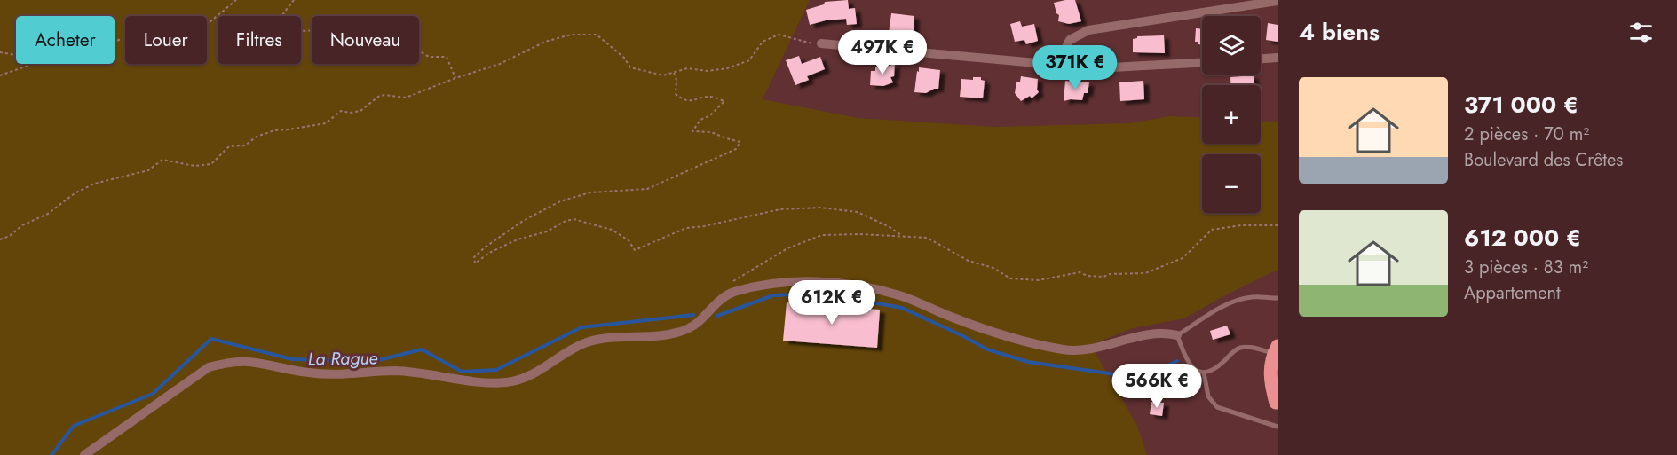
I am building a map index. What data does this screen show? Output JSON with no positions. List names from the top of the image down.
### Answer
{
  "water": ["La Rague"],
  "page": {
    "heading": "4 biens",
    "map_buttons": ["+", "−"],
    "chip": [
      "Acheter",
      "Louer",
      "Filtres",
      "Nouveau"
    ],
    "price": [
      "497K €",
      "371K €",
      "612K €",
      "566K €"
    ],
    "list": [
      {
        "name": "371 000 €",
        "note": "2 pièces · 70 m² · Boulevard des Crêtes"
      },
      {
        "name": "612 000 €",
        "note": "3 pièces · 83 m² · Appartement"
      }
    ]
  }
}
